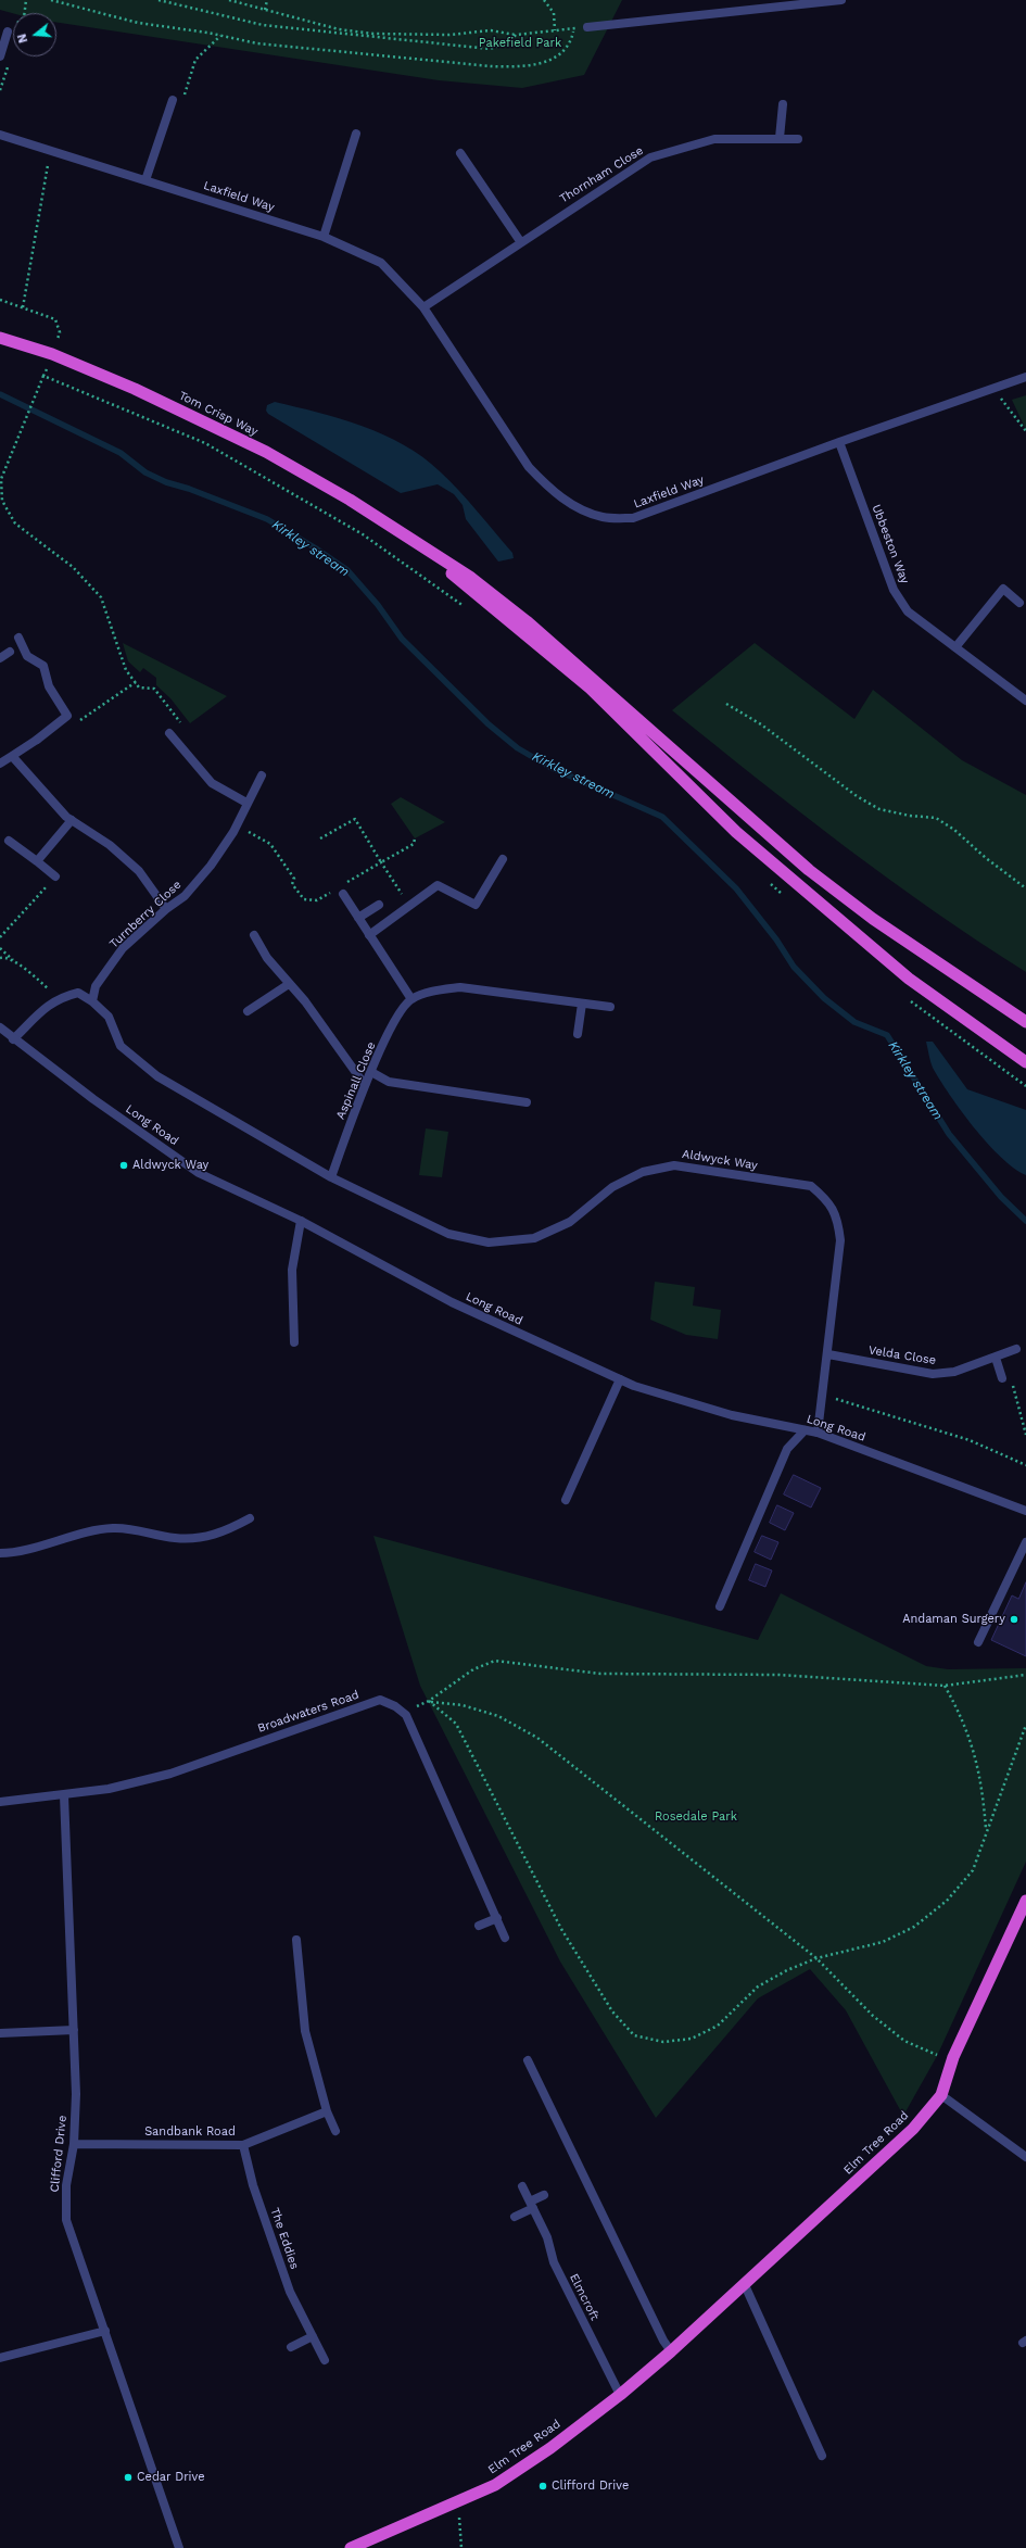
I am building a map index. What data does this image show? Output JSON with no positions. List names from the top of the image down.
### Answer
{
  "streets": {
    "highway": ["Tom Crisp Way", "Elm Tree Road"],
    "street": [
      "Thornham Close",
      "Laxfield Way",
      "Ubbeston Way",
      "Turnberry Close",
      "Aspinall Close",
      "Long Road",
      "Aldwyck Way",
      "Velda Close",
      "Broadwaters Road",
      "Sandbank Road",
      "Clifford Drive",
      "The Eddies",
      "Elmcroft"
    ]
  },
  "crossings": [
    ["Thornham Close", "Laxfield Way"],
    ["Laxfield Way", "Ubbeston Way"],
    ["Turnberry Close", "Aldwyck Way"],
    ["Aspinall Close", "Aldwyck Way"],
    ["Long Road", "Aldwyck Way"],
    ["Aldwyck Way", "Velda Close"],
    ["Broadwaters Road", "Clifford Drive"],
    ["Sandbank Road", "Clifford Drive"],
    ["Sandbank Road", "The Eddies"],
    ["Elm Tree Road", "Elmcroft"]
  ],
  "water": ["Kirkley stream"],
  "parks": ["Pakefield Park", "Rosedale Park"],
  "places": [
    "Aldwyck Way",
    "Andaman Surgery",
    "Cedar Drive",
    "Clifford Drive"
  ],
  "north": "left"
}
